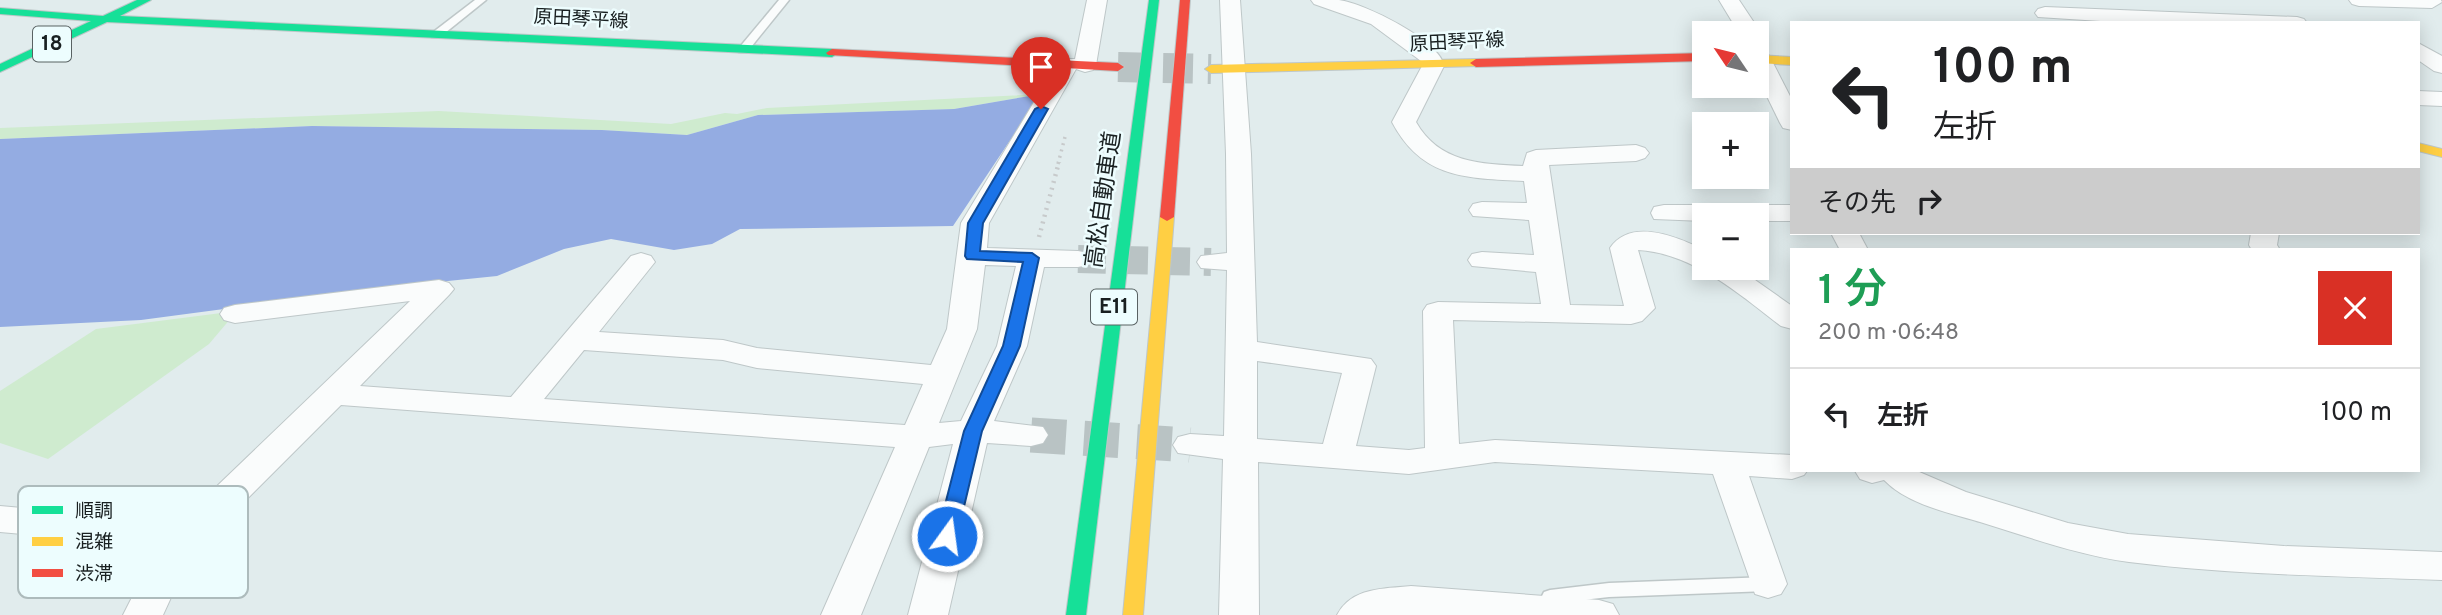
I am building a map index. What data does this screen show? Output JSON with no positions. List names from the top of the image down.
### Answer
{
  "streets": {
    "main road": [
      "原田琴平線",
      "18",
      "高松自動車道",
      "E11"
    ]
  },
  "crossings": [
    ["原田琴平線", "18"]
  ],
  "legend": ["順調", "混雑", "渋滞"],
  "north": "top left",
  "page": {
    "map_buttons": ["+", "−"],
    "turn": ["100 m", "左折"],
    "then": "その先",
    "heading": ["1 分", "200 m · 06:48"],
    "list": [
      {
        "name": "左折",
        "value": "100 m"
      }
    ]
  }
}
